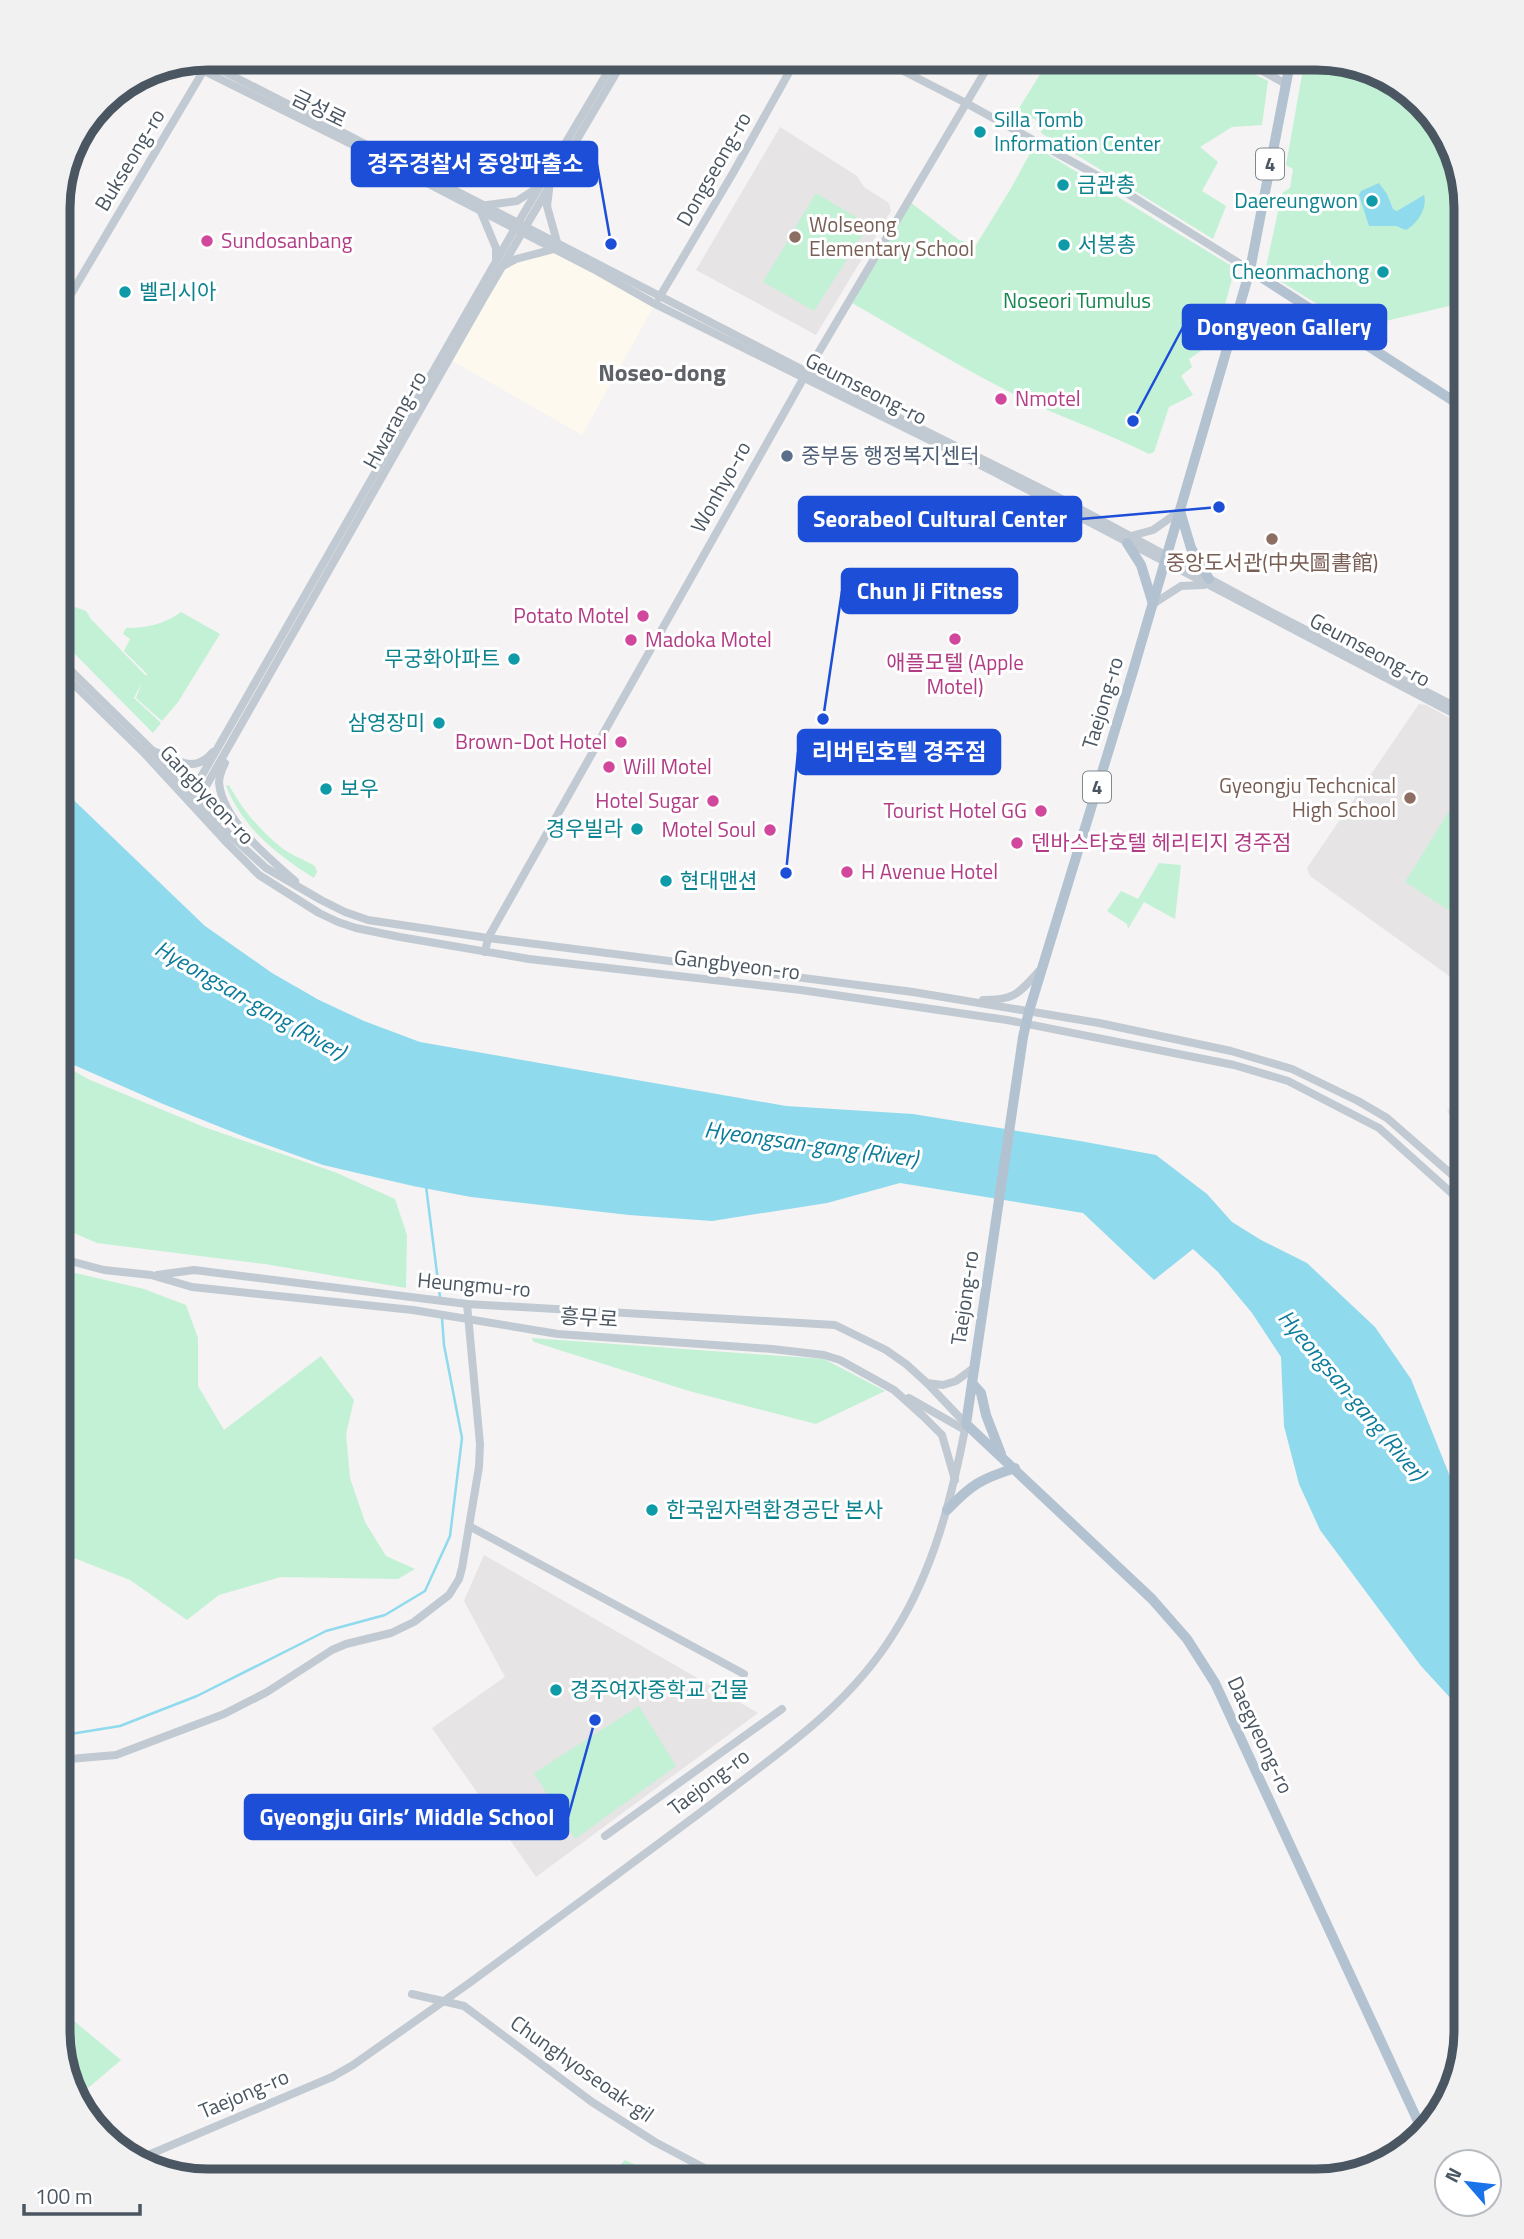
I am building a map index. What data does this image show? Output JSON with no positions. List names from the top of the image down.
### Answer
{
  "streets": {
    "main road": ["4", "Taejong-ro", "Daegyeong-ro"],
    "street": [
      "금성로",
      "Bukseong-ro",
      "Dongseong-ro",
      "Geumseong-ro",
      "Hwarang-ro",
      "Wonhyo-ro",
      "Gangbyeon-ro",
      "Heungmu-ro",
      "흥무로",
      "Chunghyoseoak-gil"
    ]
  },
  "crossings": [
    ["금성로", "Geumseong-ro"],
    ["Dongseong-ro", "Geumseong-ro"],
    ["Geumseong-ro", "Hwarang-ro"],
    ["Geumseong-ro", "Wonhyo-ro"],
    ["Geumseong-ro", "Taejong-ro"],
    ["Hwarang-ro", "Gangbyeon-ro"],
    ["Wonhyo-ro", "Gangbyeon-ro"],
    ["Taejong-ro", "Gangbyeon-ro"],
    ["Taejong-ro", "흥무로"],
    ["Taejong-ro", "Daegyeong-ro"],
    ["Heungmu-ro", "흥무로"],
    ["흥무로", "Daegyeong-ro"]
  ],
  "districts": ["Noseo-dong"],
  "water": ["Hyeongsan-gang (River)"],
  "parks": ["Noseori Tumulus"],
  "places": [
    "Silla Tomb Information Center",
    "금관총",
    "Daereungwon",
    "Wolseong Elementary School",
    "Sundosanbang",
    "경주경찰서 중앙파출소",
    "서봉총",
    "Cheonmachong",
    "벨리시아",
    "Nmotel",
    "Dongyeon Gallery",
    "중부동 행정복지센터",
    "Seorabeol Cultural Center",
    "중앙도서관(中央圖書館)",
    "Potato Motel",
    "애플모텔 (Apple Motel)",
    "Madoka Motel",
    "무궁화아파트",
    "Chun Ji Fitness",
    "삼영장미",
    "Brown-Dot Hotel",
    "Will Motel",
    "보우",
    "Gyeongju Techcnical High School",
    "Hotel Sugar",
    "Tourist Hotel GG",
    "경우빌라",
    "Motel Soul",
    "덴바스타호텔 헤리티지 경주점",
    "H Avenue Hotel",
    "리버틴호텔 경주점",
    "현대맨션",
    "한국원자력환경공단 본사",
    "경주여자중학교 건물",
    "Gyeongju Girls’ Middle School"
  ],
  "scale_bar": "100 m",
  "north": "top left"
}
